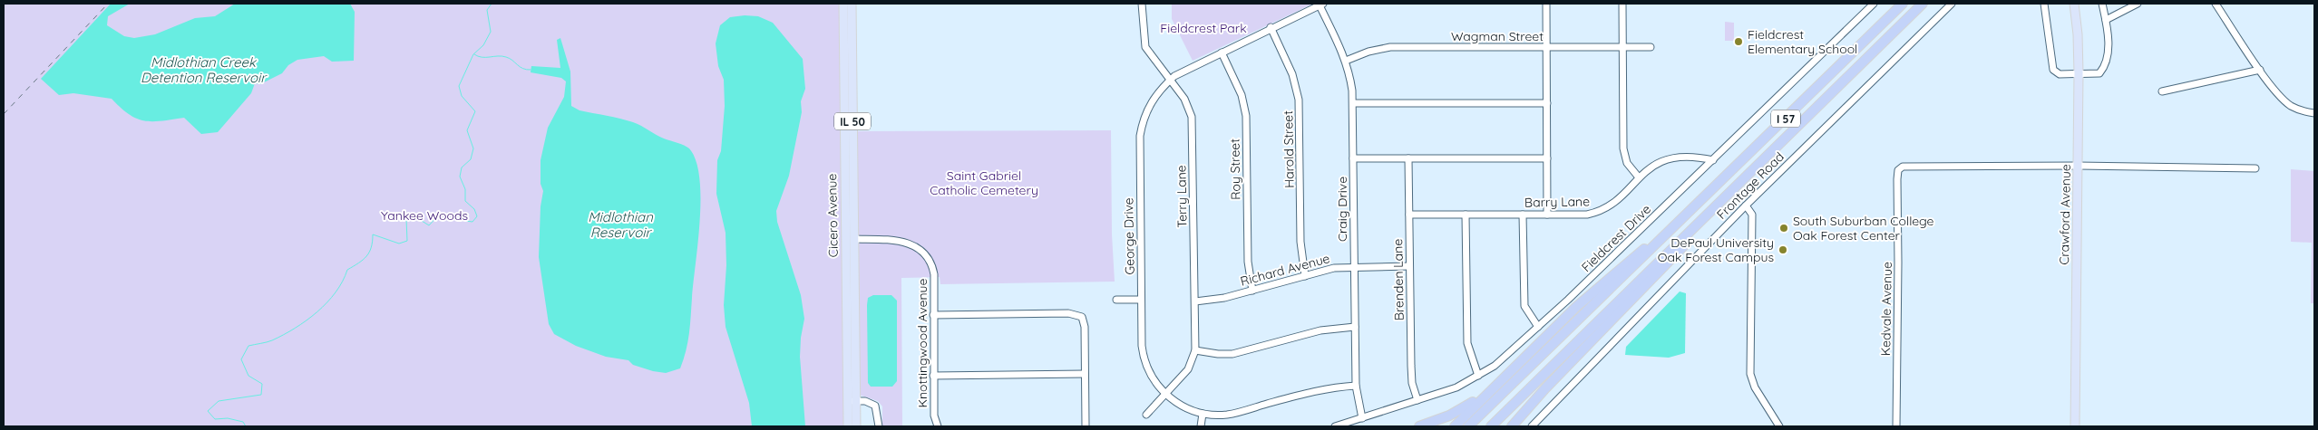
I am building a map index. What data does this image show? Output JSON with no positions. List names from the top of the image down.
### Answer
{
  "streets": {
    "highway": ["I 57"],
    "main road": ["IL 50", "Crawford Avenue", "Cicero Avenue"],
    "street": [
      "Wagman Street",
      "Harold Street",
      "Roy Street",
      "Frontage Road",
      "Terry Lane",
      "Barry Lane",
      "Craig Drive",
      "George Drive",
      "Fieldcrest Drive",
      "Richard Avenue",
      "Brenden Lane",
      "Kedvale Avenue",
      "Knottingwood Avenue"
    ]
  },
  "crossings": [
    ["Wagman Street", "Craig Drive"],
    ["Harold Street", "George Drive"],
    ["Harold Street", "Richard Avenue"],
    ["Roy Street", "George Drive"],
    ["Roy Street", "Richard Avenue"],
    ["Terry Lane", "George Drive"],
    ["Terry Lane", "Richard Avenue"],
    ["Barry Lane", "Fieldcrest Drive"],
    ["Barry Lane", "Brenden Lane"],
    ["Craig Drive", "George Drive"],
    ["Craig Drive", "Fieldcrest Drive"],
    ["Craig Drive", "Richard Avenue"],
    ["Crawford Avenue", "Kedvale Avenue"],
    ["Cicero Avenue", "Knottingwood Avenue"],
    ["Fieldcrest Drive", "Brenden Lane"],
    ["Richard Avenue", "Brenden Lane"]
  ],
  "water": ["Midlothian Creek Detention Reservoir", "Midlothian Reservoir"],
  "parks": ["Fieldcrest Park", "Saint Gabriel Catholic Cemetery", "Yankee Woods"],
  "places": ["Fieldcrest Elementary School", "South Suburban College Oak Forest Center", "DePaul University Oak Forest Campus"]
}
